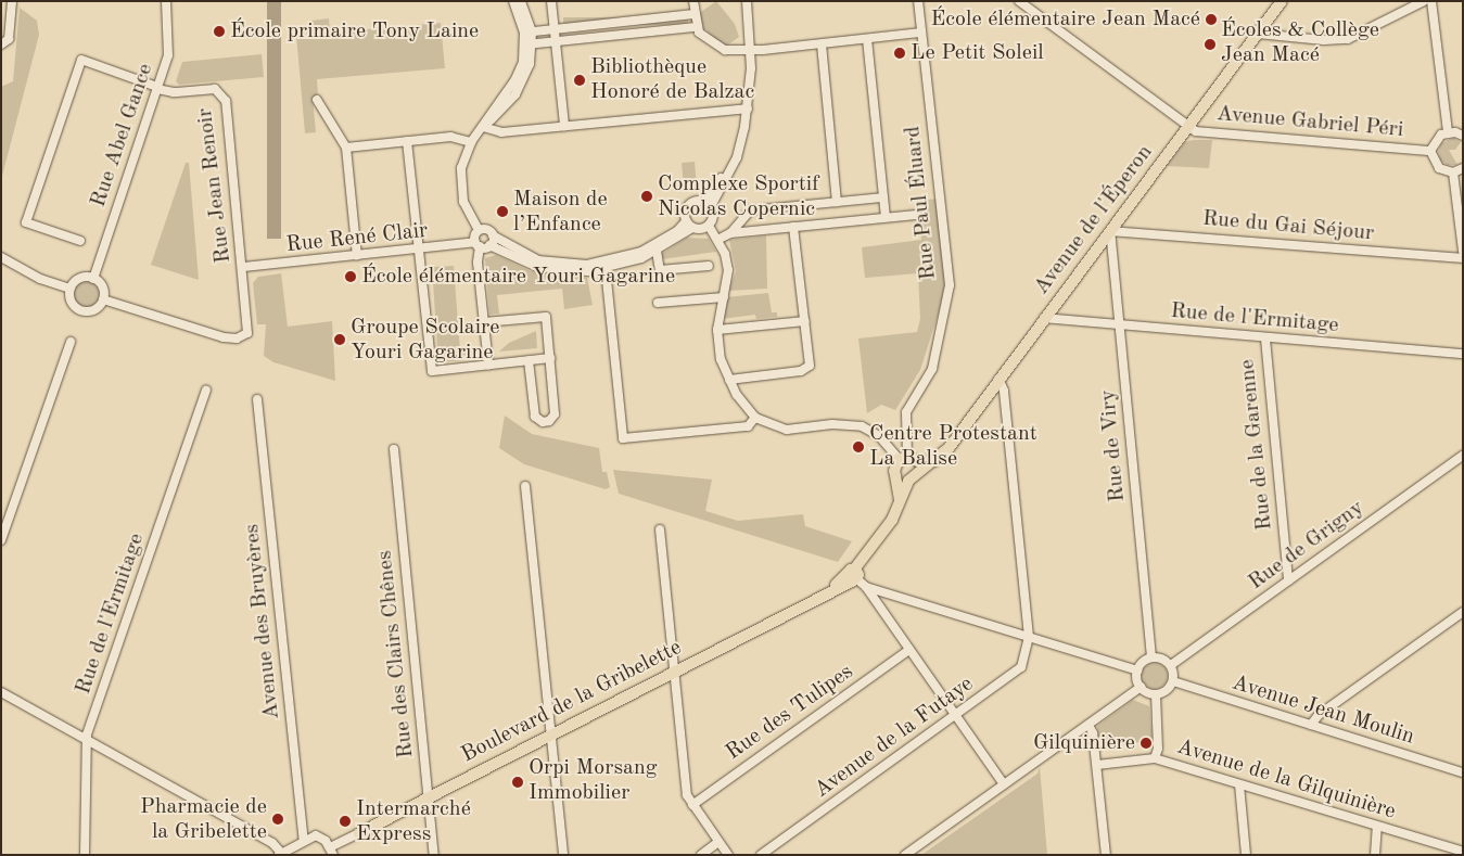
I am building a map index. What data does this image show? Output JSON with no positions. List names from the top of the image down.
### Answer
{
  "streets": {
    "main road": ["Avenue de l'Éperon", "Boulevard de la Gribelette"],
    "street": [
      "Avenue Gabriel Péri",
      "Rue Abel Gance",
      "Rue Jean Renoir",
      "Rue Paul Éluard",
      "Rue du Gai Séjour",
      "Rue René Clair",
      "Rue de l'Ermitage",
      "Rue de la Garenne",
      "Rue de Viry",
      "Rue de Grigny",
      "Avenue des Bruyères",
      "Rue des Clairs Chênes",
      "Avenue Jean Moulin",
      "Rue des Tulipes",
      "Avenue de la Futaye",
      "Avenue de la Gilquinière"
    ]
  },
  "crossings": [
    ["Avenue Gabriel Péri", "Avenue de l'Éperon"],
    ["Rue Abel Gance", "Rue Jean Renoir"],
    ["Rue Jean Renoir", "Rue René Clair"],
    ["Avenue de l'Éperon", "Rue du Gai Séjour"],
    ["Avenue de l'Éperon", "Rue de l'Ermitage"],
    ["Avenue de l'Éperon", "Rue de Viry"],
    ["Avenue de l'Éperon", "Boulevard de la Gribelette"],
    ["Rue du Gai Séjour", "Rue de Viry"],
    ["Rue de l'Ermitage", "Rue de la Garenne"],
    ["Rue de l'Ermitage", "Rue de Viry"],
    ["Rue de la Garenne", "Rue de Grigny"],
    ["Rue de Viry", "Rue de Grigny"],
    ["Rue de Viry", "Avenue Jean Moulin"],
    ["Rue de Grigny", "Avenue Jean Moulin"],
    ["Rue des Clairs Chênes", "Boulevard de la Gribelette"]
  ],
  "places": [
    "École élémentaire Jean Macé",
    "École primaire Tony Laine",
    "Écoles & Collège Jean Macé",
    "Le Petit Soleil",
    "Bibliothèque Honoré de Balzac",
    "Complexe Sportif Nicolas Copernic",
    "Maison de l’Enfance",
    "École élémentaire Youri Gagarine",
    "Groupe Scolaire Youri Gagarine",
    "Centre Protestant La Balise",
    "Gilquinière",
    "Orpi Morsang Immobilier",
    "Pharmacie de la Gribelette",
    "Intermarché Express"
  ]
}
